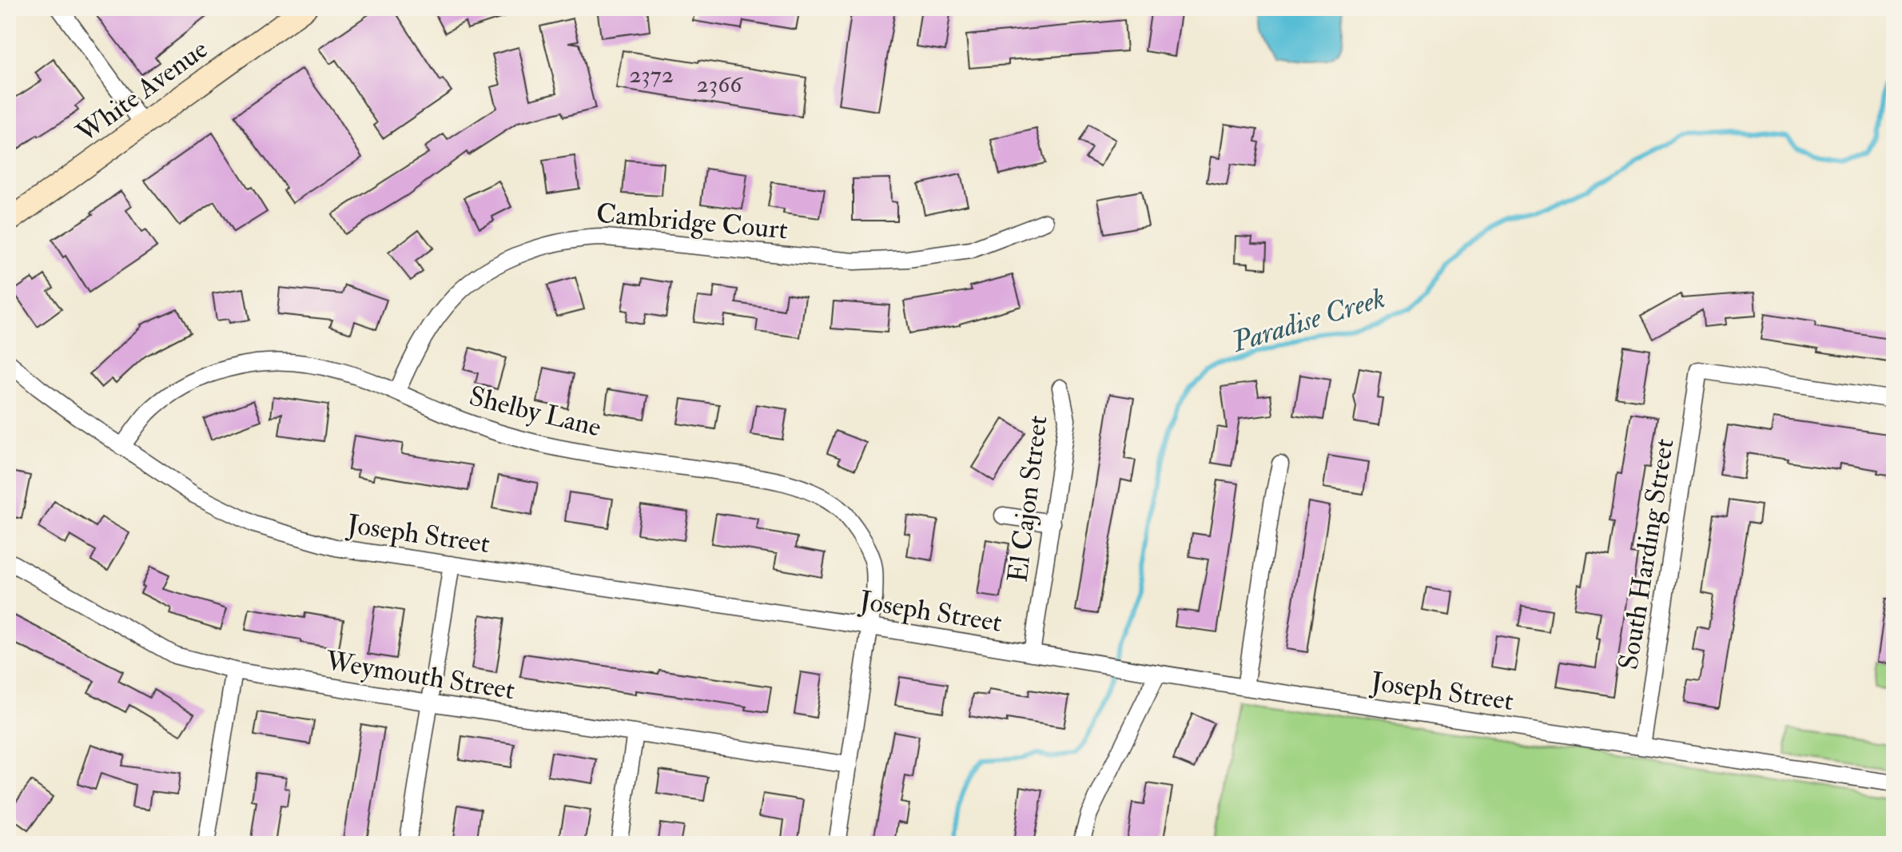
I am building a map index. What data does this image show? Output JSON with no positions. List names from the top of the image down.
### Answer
{
  "streets": {
    "street": [
      "White Avenue",
      "Cambridge Court",
      "Shelby Lane",
      "El Cajon Street",
      "Joseph Street",
      "South Harding Street",
      "Weymouth Street"
    ]
  },
  "crossings": [
    ["Cambridge Court", "Shelby Lane"],
    ["Shelby Lane", "Joseph Street"],
    ["Shelby Lane", "Weymouth Street"],
    ["El Cajon Street", "Joseph Street"],
    ["Joseph Street", "South Harding Street"]
  ],
  "water": ["Paradise Creek"],
  "house_numbers": ["2372", "2366"]
}
